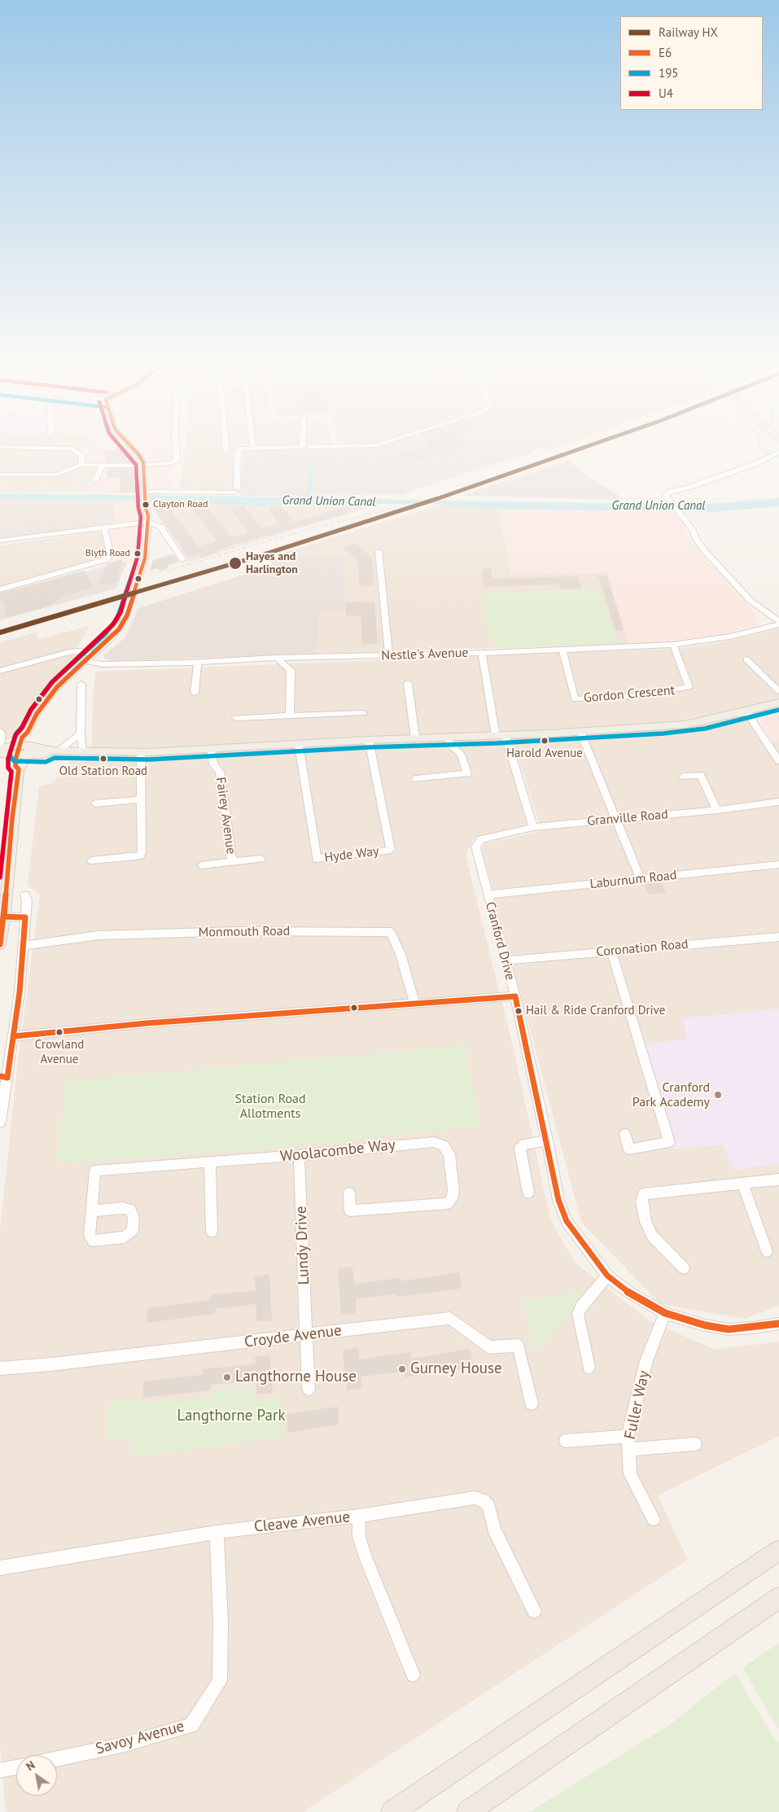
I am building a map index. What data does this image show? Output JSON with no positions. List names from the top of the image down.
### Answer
{
  "streets": {
    "street": [
      "Nestle's Avenue",
      "Gordon Crescent",
      "Fairey Avenue",
      "Granville Road",
      "Hyde Way",
      "Laburnum Road",
      "Monmouth Road",
      "Cranford Drive",
      "Coronation Road",
      "Woolacombe Way",
      "Lundy Drive",
      "Croyde Avenue",
      "Fuller Way",
      "Cleave Avenue",
      "Savoy Avenue"
    ]
  },
  "crossings": [
    ["Nestle's Avenue", "Gordon Crescent"],
    ["Granville Road", "Cranford Drive"],
    ["Laburnum Road", "Cranford Drive"],
    ["Cranford Drive", "Coronation Road"],
    ["Cranford Drive", "Fuller Way"],
    ["Woolacombe Way", "Lundy Drive"],
    ["Lundy Drive", "Croyde Avenue"],
    ["Cleave Avenue", "Savoy Avenue"]
  ],
  "water": ["Grand Union Canal"],
  "parks": ["Station Road Allotments", "Langthorne Park"],
  "places": [
    "Clayton Road",
    "Blyth Road",
    "Hayes and Harlington",
    "Harold Avenue",
    "Old Station Road",
    "Hail & Ride Cranford Drive",
    "Crowland Avenue",
    "Cranford Park Academy",
    "Gurney House",
    "Langthorne House"
  ],
  "lines": [
    "rail line HX",
    "transit line E6",
    "transit line 195",
    "transit line U4"
  ],
  "legend": [
    "Railway HX",
    "E6",
    "195",
    "U4"
  ],
  "north": "top left"
}
